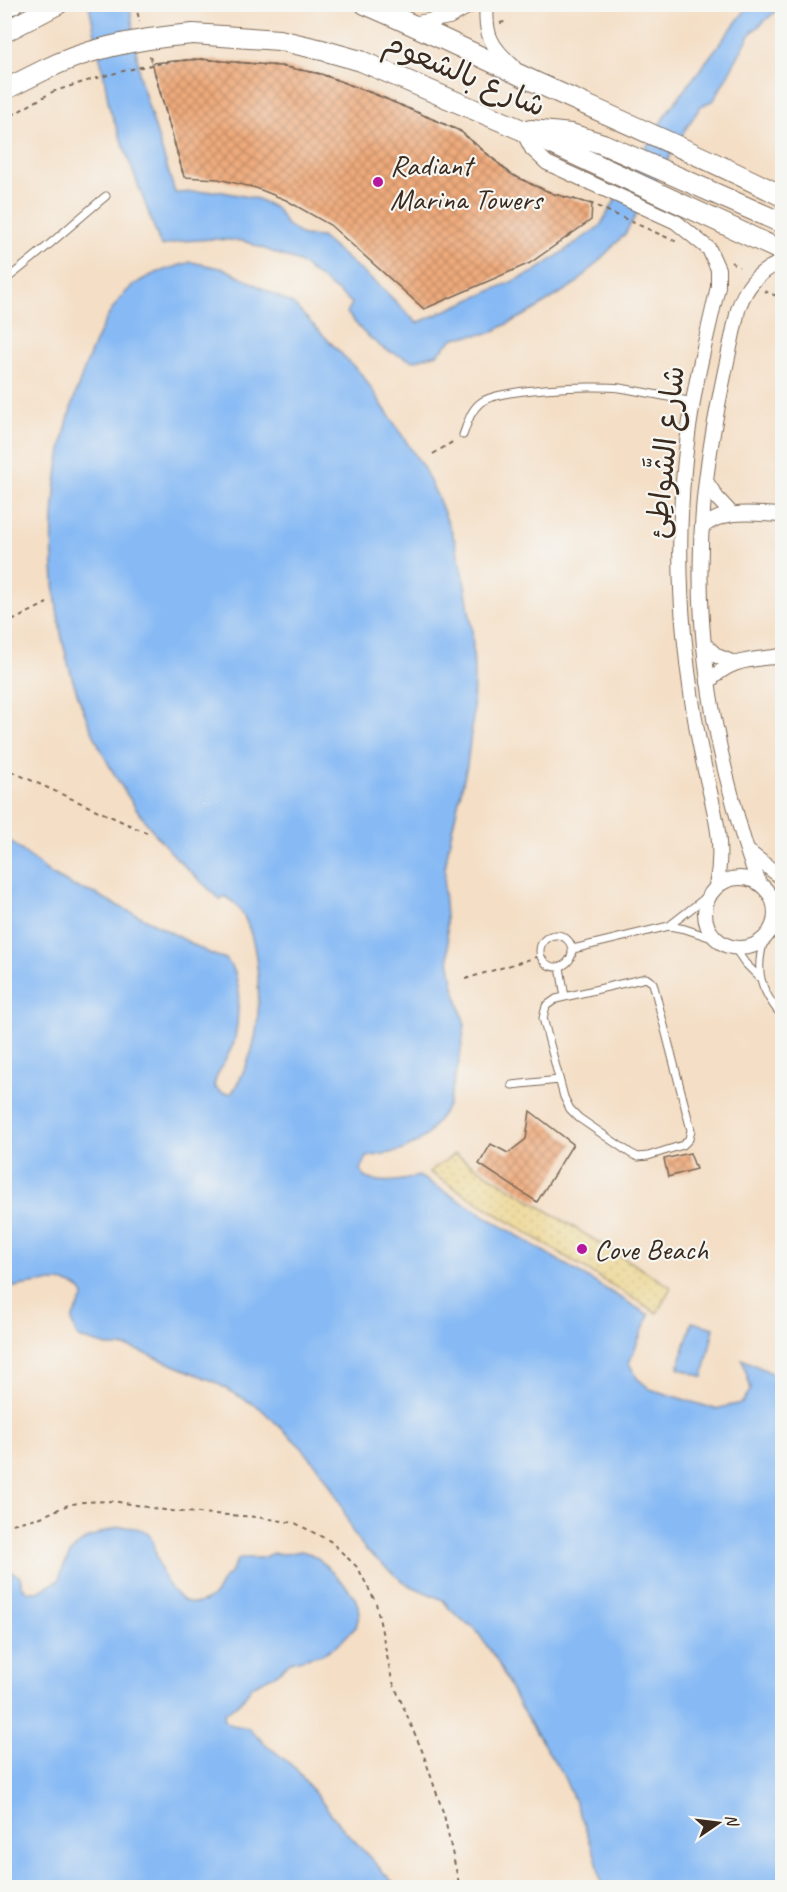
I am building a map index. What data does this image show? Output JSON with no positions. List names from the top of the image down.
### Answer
{
  "streets": {
    "main road": ["شارع بالشعوم"],
    "street": ["شارع الشَّواطِئ"]
  },
  "crossings": [
    ["شارع بالشعوم", "شارع الشَّواطِئ"]
  ],
  "places": ["Radiant Marina Towers", "Cove Beach"],
  "north": "right"
}
